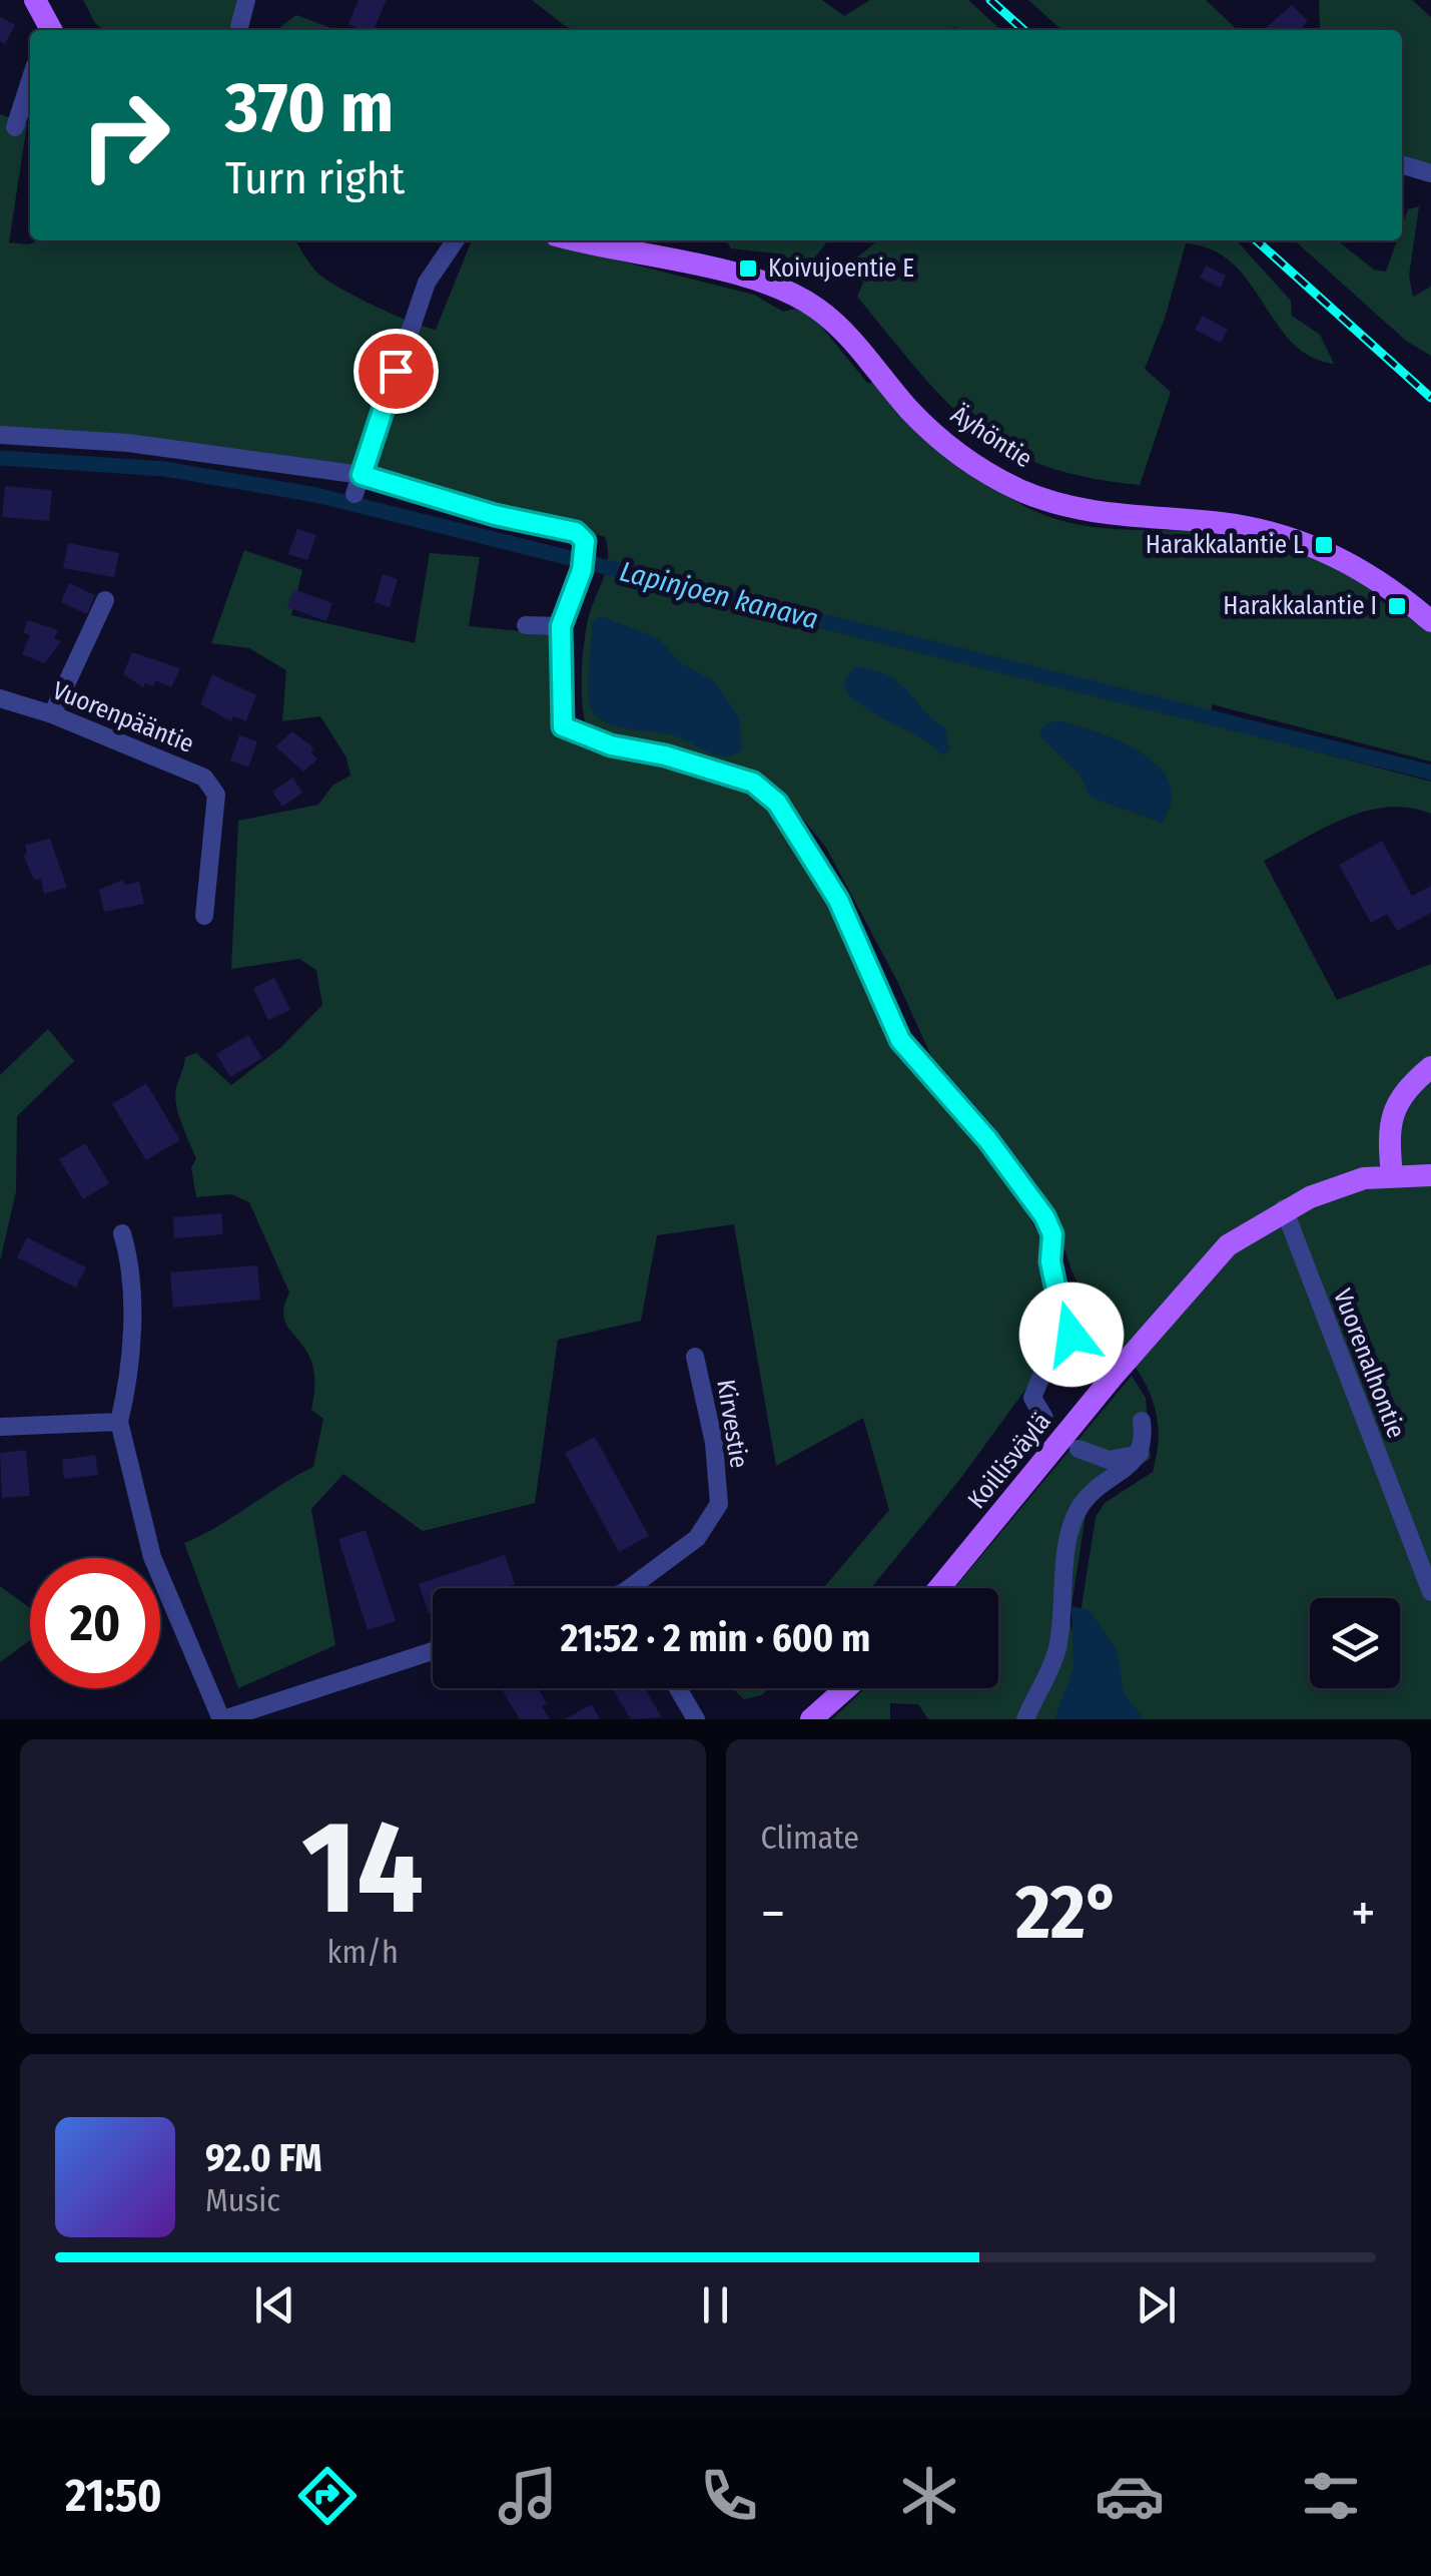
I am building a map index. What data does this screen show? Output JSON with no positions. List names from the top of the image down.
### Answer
{
  "streets": {
    "main road": ["Äyhöntie", "Koillisväylä"],
    "street": ["Vuorenpääntie", "Vuorenalhontie", "Kirvestie"]
  },
  "crossings": [
    ["Vuorenalhontie", "Koillisväylä"]
  ],
  "water": ["Lapinjoen kanava"],
  "places": {
    "transit": ["Koivujoentie E", "Harakkalantie L", "Harakkalantie I"]
  },
  "page": {
    "turn": ["370 m", "Turn right"],
    "limit": "20",
    "trip": "21:52 · 2 min · 600 m",
    "tile": [
      ["14", "km/h"],
      "Climate"
    ],
    "heat": ["−", "22°", "+"],
    "song": ["92.0 FM", "Music"],
    "tabs": "21:50"
  }
}
